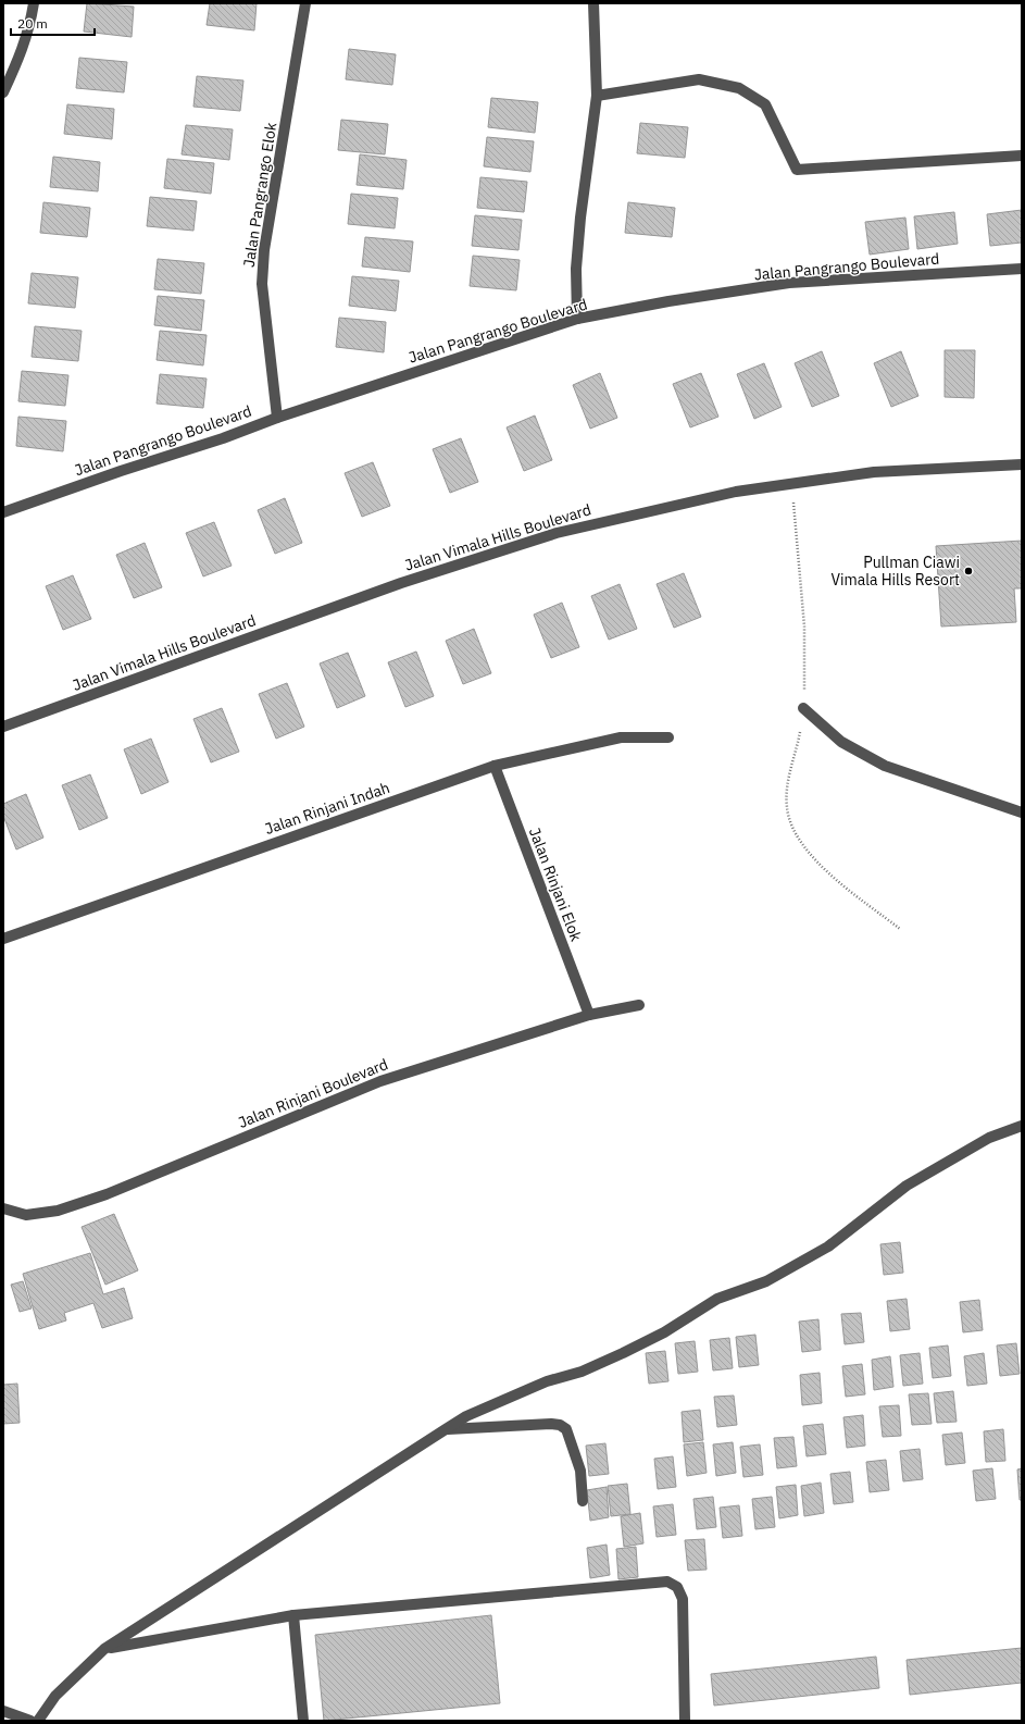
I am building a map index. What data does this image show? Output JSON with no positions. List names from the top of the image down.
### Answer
{
  "streets": {
    "street": [
      "Jalan Pangrango Elok",
      "Jalan Pangrango Boulevard",
      "Jalan Vimala Hills Boulevard",
      "Jalan Rinjani Indah",
      "Jalan Rinjani Elok",
      "Jalan Rinjani Boulevard"
    ]
  },
  "crossings": [
    ["Jalan Pangrango Elok", "Jalan Pangrango Boulevard"],
    ["Jalan Rinjani Indah", "Jalan Rinjani Elok"],
    ["Jalan Rinjani Elok", "Jalan Rinjani Boulevard"]
  ],
  "places": ["Pullman Ciawi Vimala Hills Resort"],
  "scale_bar": "20 m"
}
